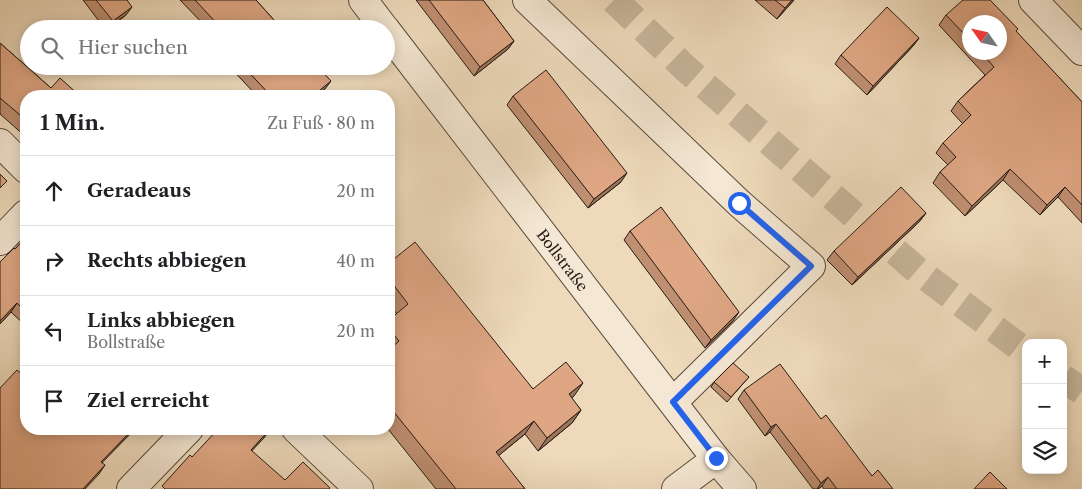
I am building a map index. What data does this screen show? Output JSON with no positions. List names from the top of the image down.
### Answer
{
  "streets": {
    "street": ["Bollstraße"]
  },
  "north": "top left",
  "page": {
    "search": "Hier suchen",
    "heading": ["1 Min.", "Zu Fuß · 80 m"],
    "list": [
      ["Geradeaus", "20 m"],
      ["Rechts abbiegen", "40 m"],
      ["Links abbiegen", "Bollstraße", "20 m"],
      "Ziel erreicht"
    ],
    "map_buttons": ["+", "−"]
  }
}
